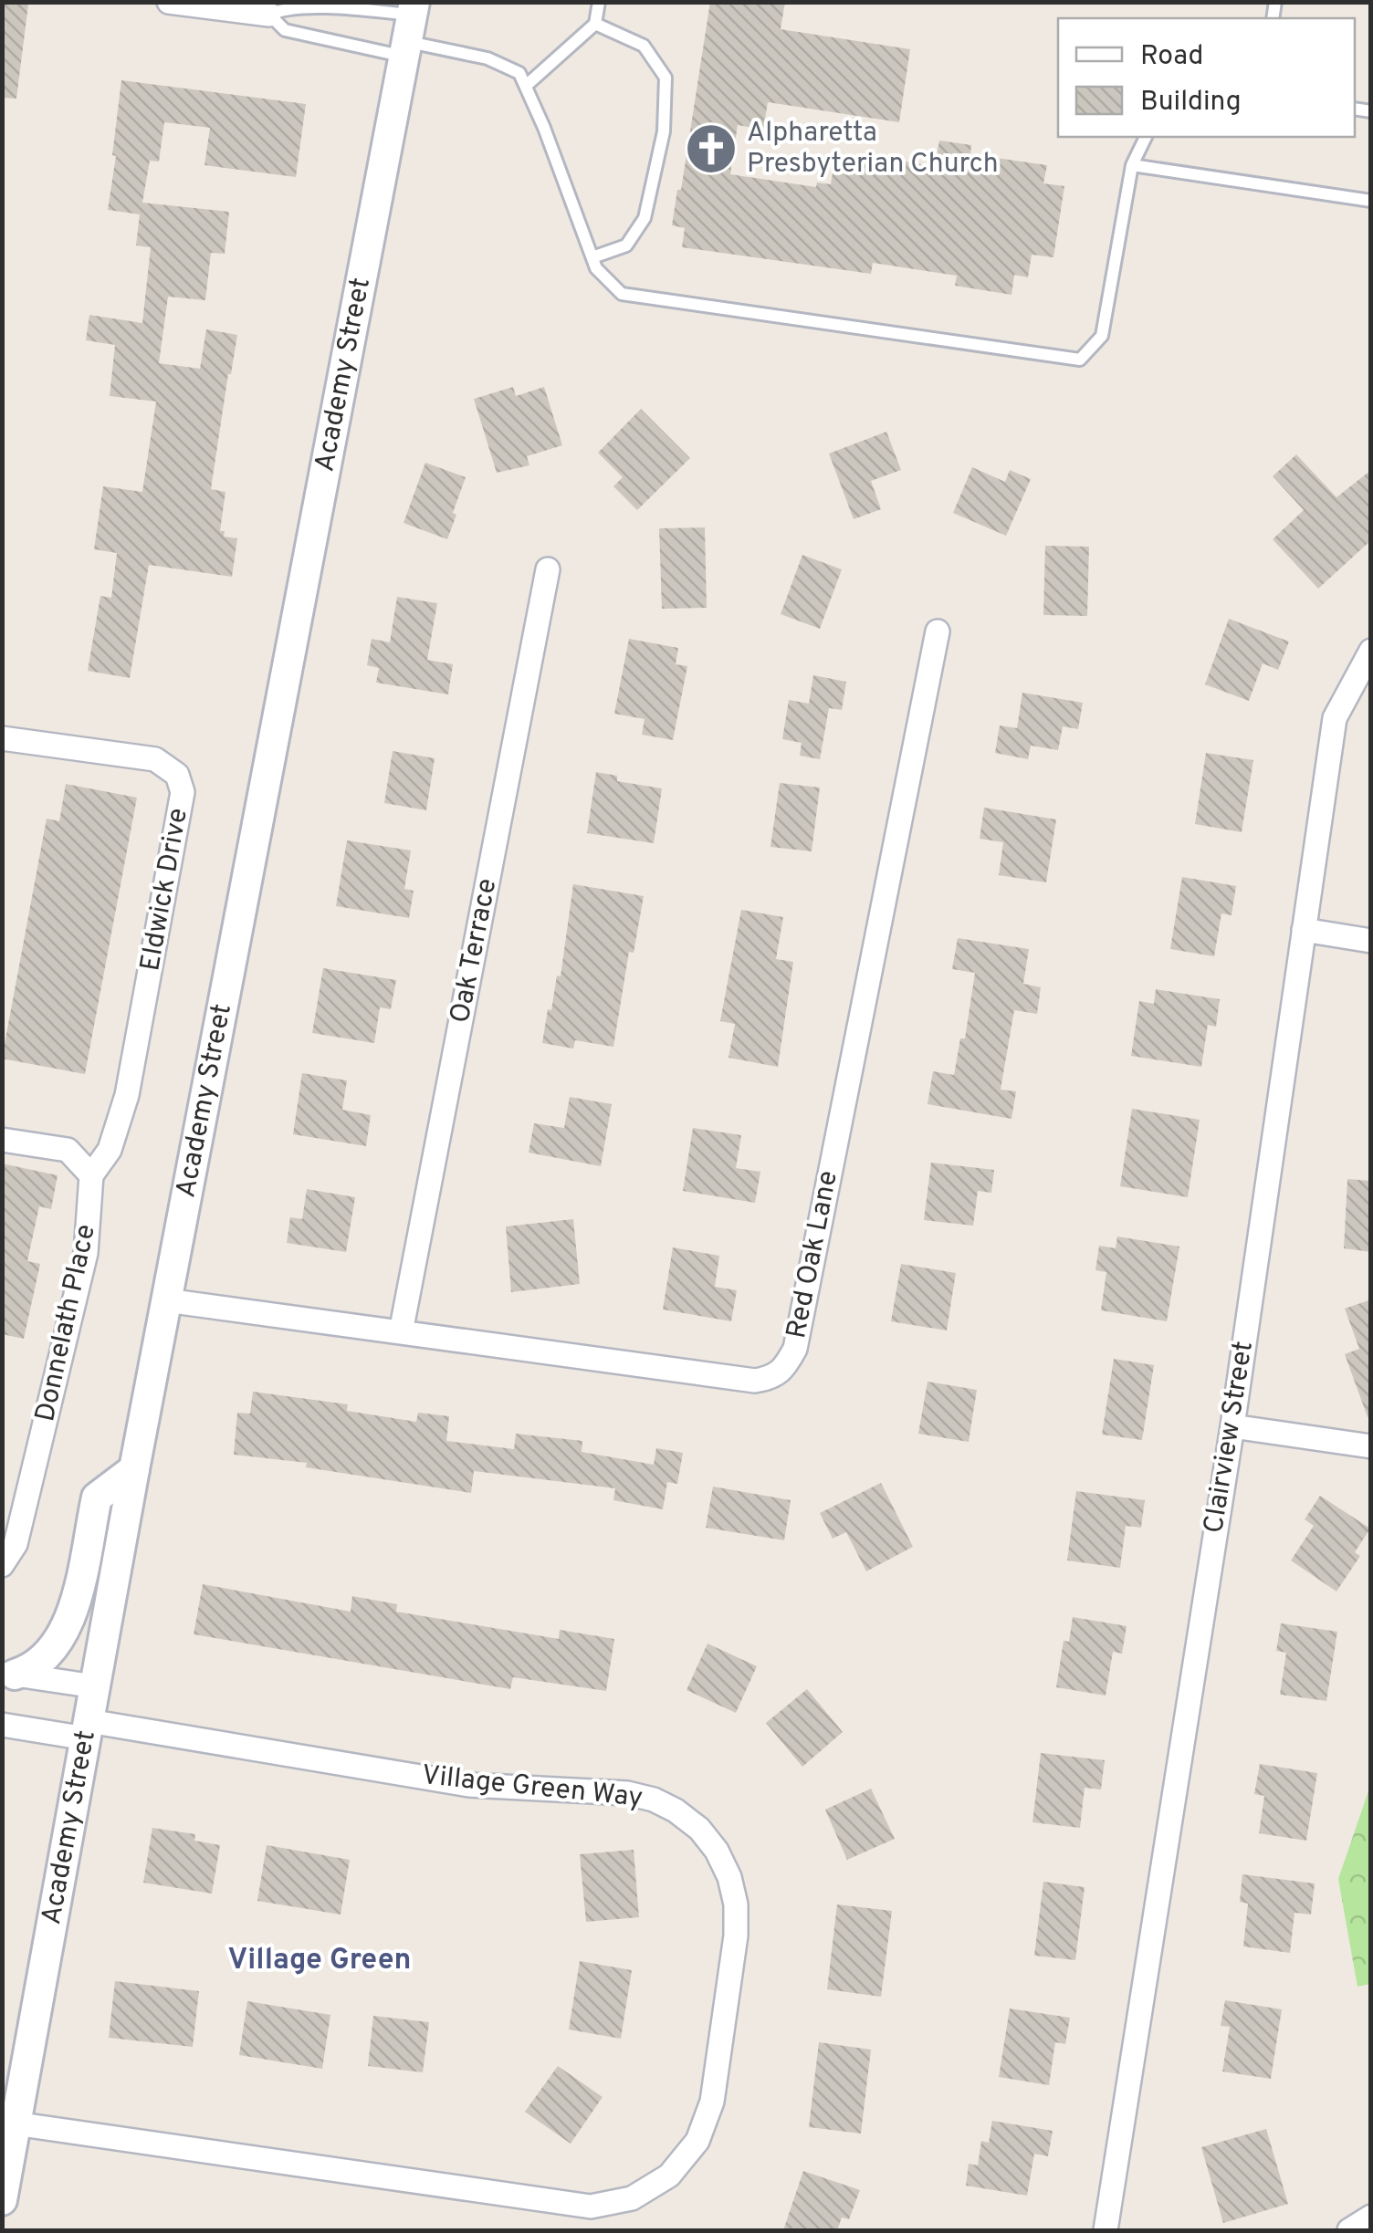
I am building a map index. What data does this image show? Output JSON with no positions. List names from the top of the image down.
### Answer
{
  "streets": {
    "street": [
      "Academy Street",
      "Eldwick Drive",
      "Oak Terrace",
      "Red Oak Lane",
      "Donnelath Place",
      "Clairview Street",
      "Village Green Way"
    ]
  },
  "crossings": [
    ["Academy Street", "Red Oak Lane"],
    ["Academy Street", "Village Green Way"],
    ["Eldwick Drive", "Donnelath Place"],
    ["Oak Terrace", "Red Oak Lane"]
  ],
  "districts": ["Village Green"],
  "places": {
    "church": ["Alpharetta Presbyterian Church"]
  },
  "legend": ["Road", "Building"]
}
